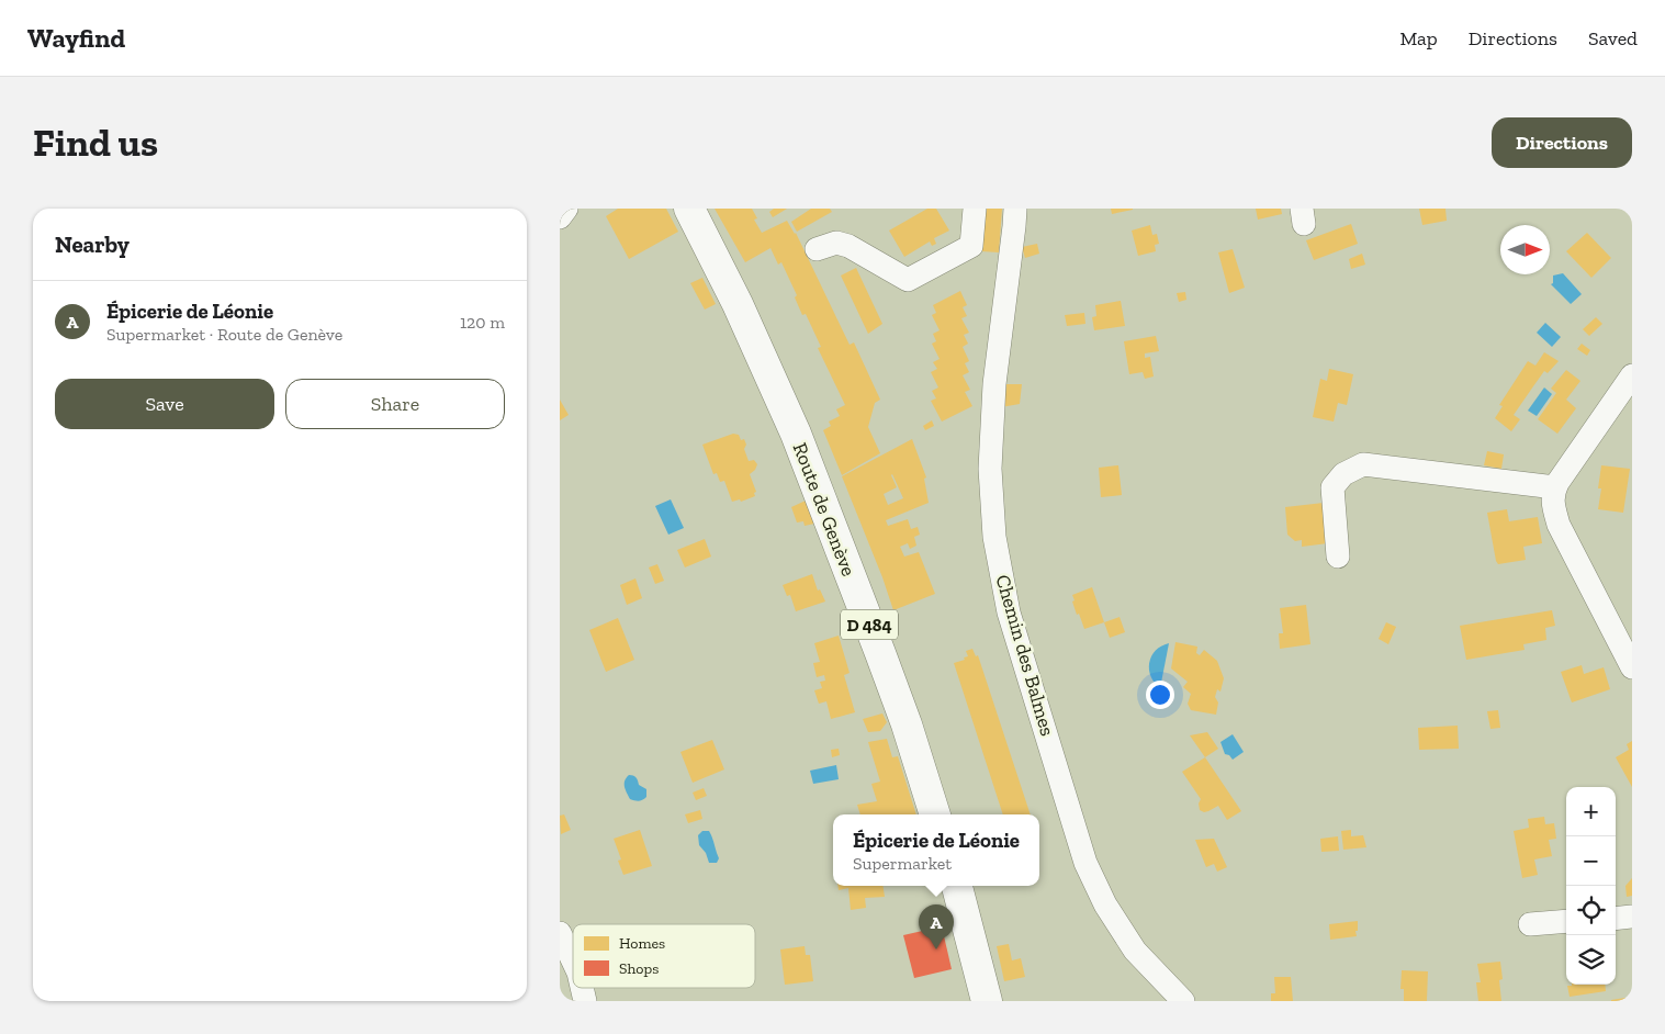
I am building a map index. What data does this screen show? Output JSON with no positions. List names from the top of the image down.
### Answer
{
  "streets": {
    "main road": ["Route de Genève", "D 484"],
    "street": ["Chemin des Balmes"]
  },
  "legend": ["Homes", "Shops"],
  "north": "right",
  "page": {
    "header": "Wayfind",
    "nav": ["Map", "Directions", "Saved"],
    "buttons": [
      "Directions",
      ["Save", "Share"]
    ],
    "title": "Find us",
    "heading": "Nearby",
    "list": [
      {
        "mark": "A",
        "name": "Épicerie de Léonie",
        "note": "Supermarket · Route de Genève",
        "value": "120 m"
      }
    ],
    "map_buttons": ["+", "−"],
    "popup": ["Épicerie de Léonie", "Supermarket"],
    "pins": "A"
  }
}
